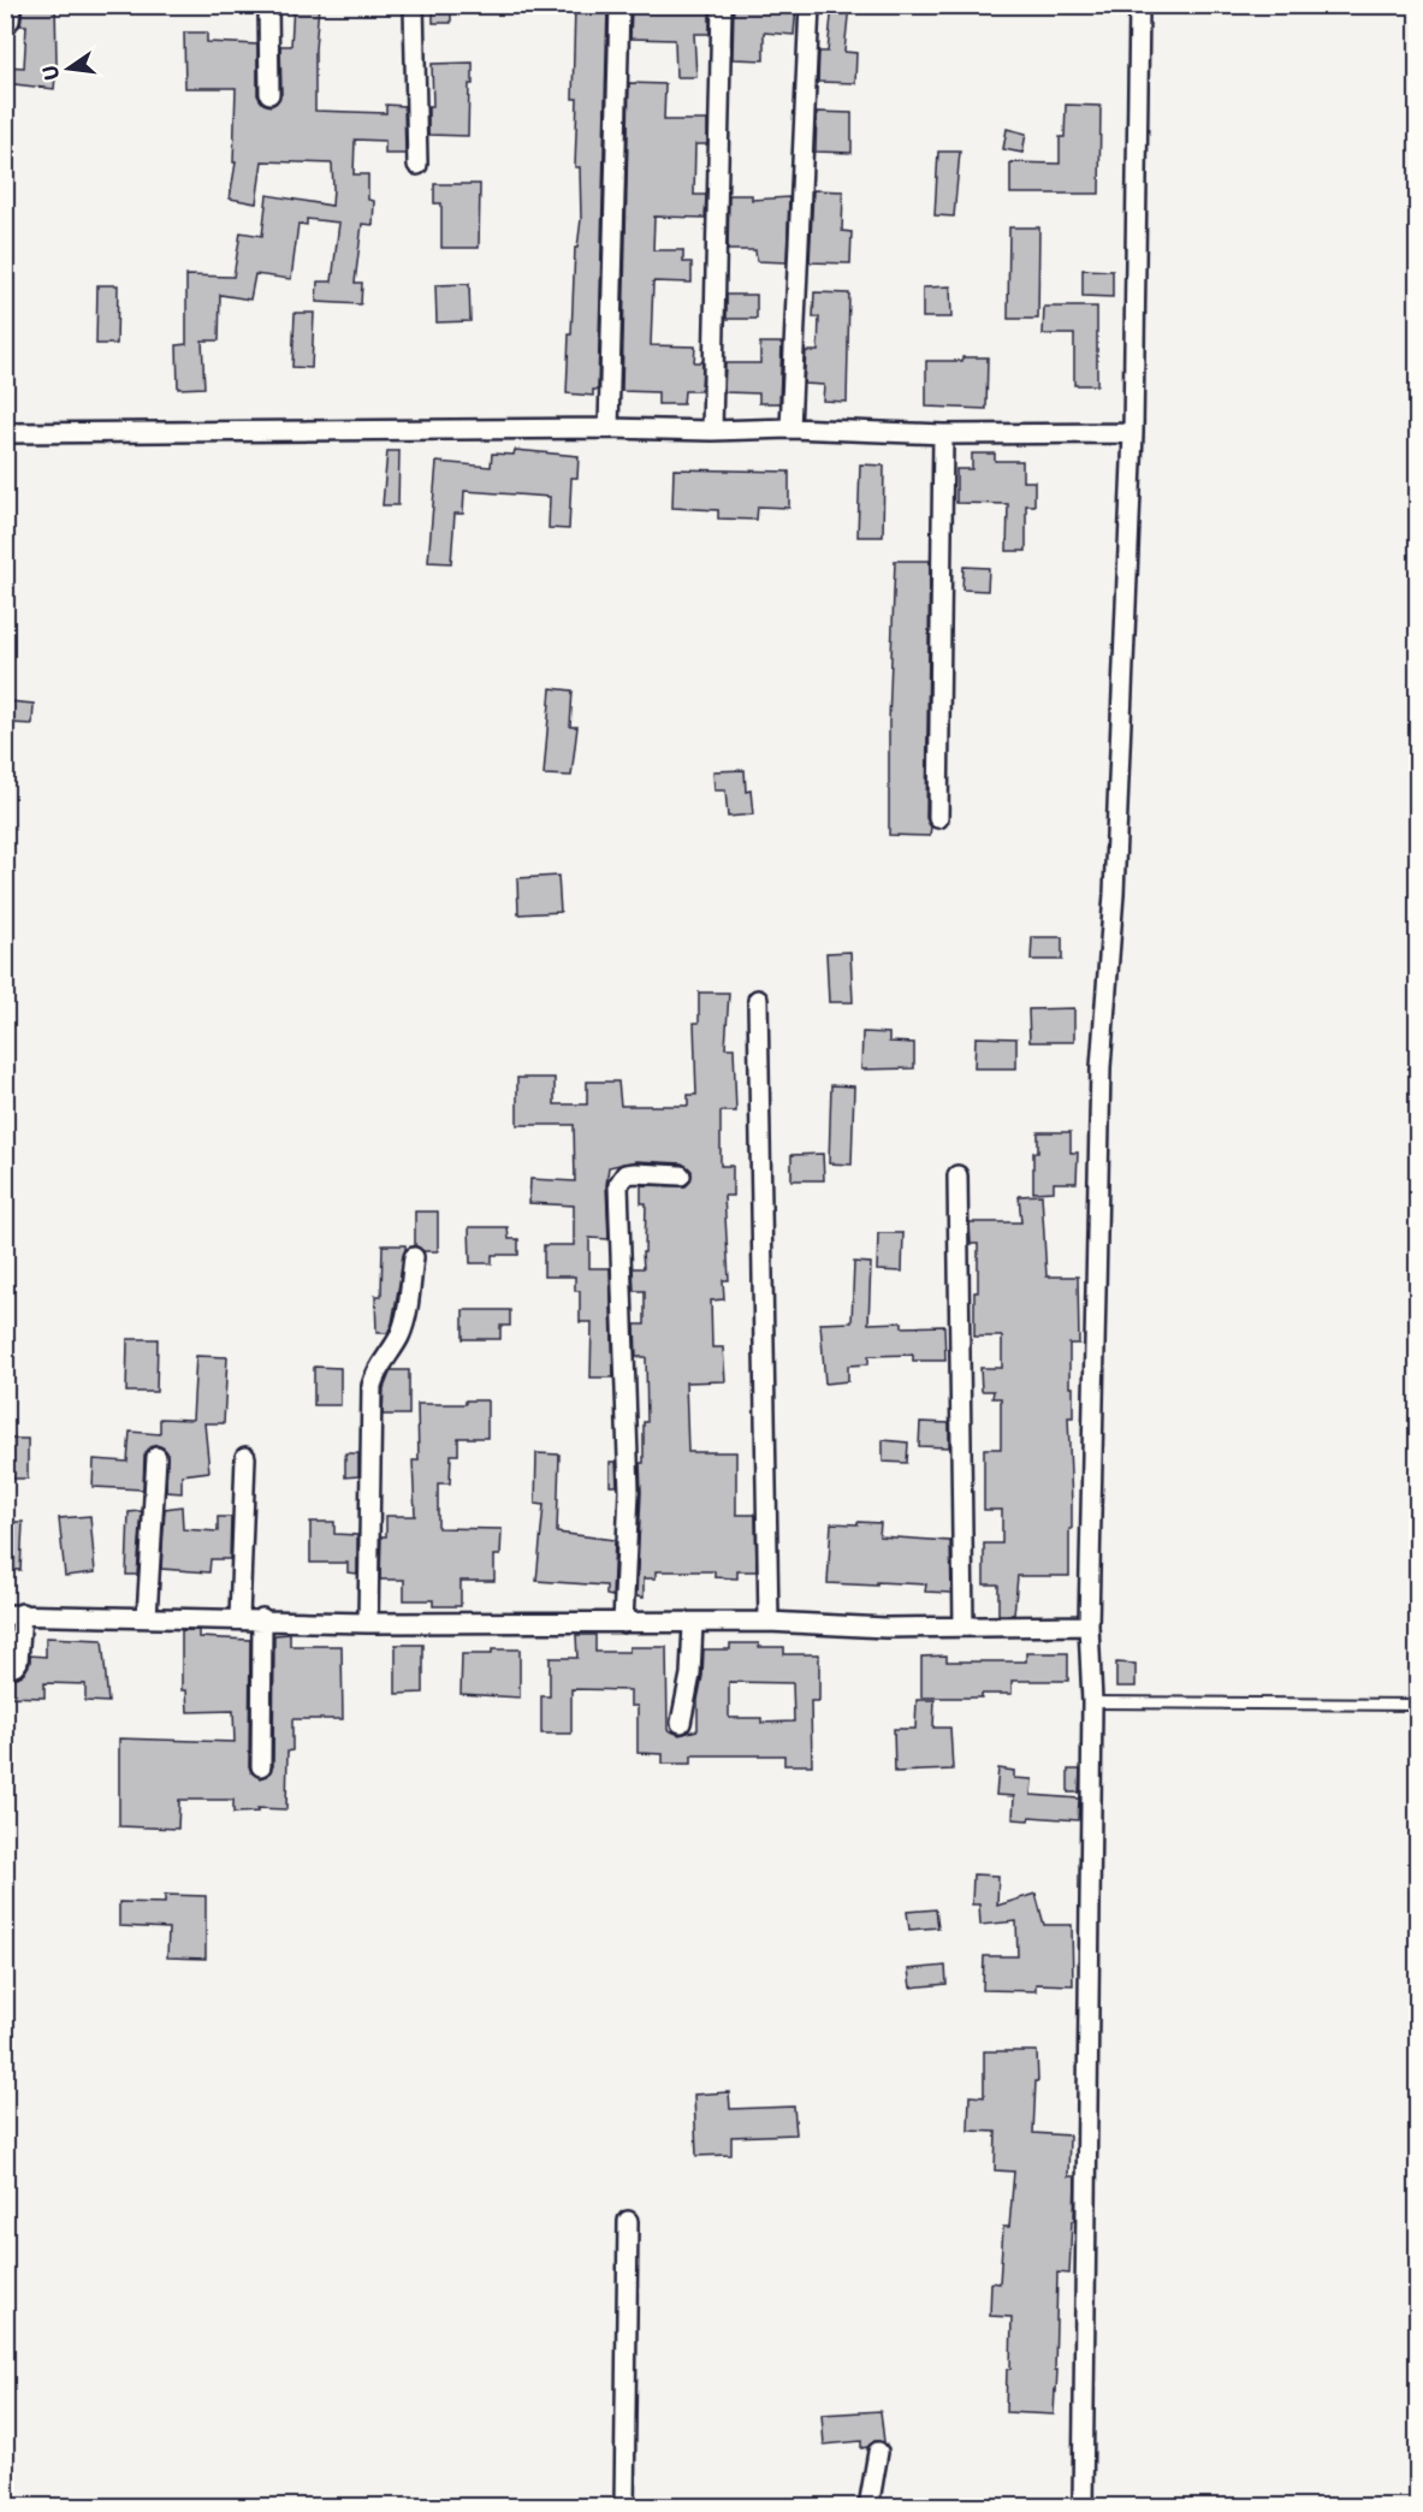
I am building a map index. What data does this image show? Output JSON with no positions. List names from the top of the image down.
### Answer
{
  "north": "left"
}
